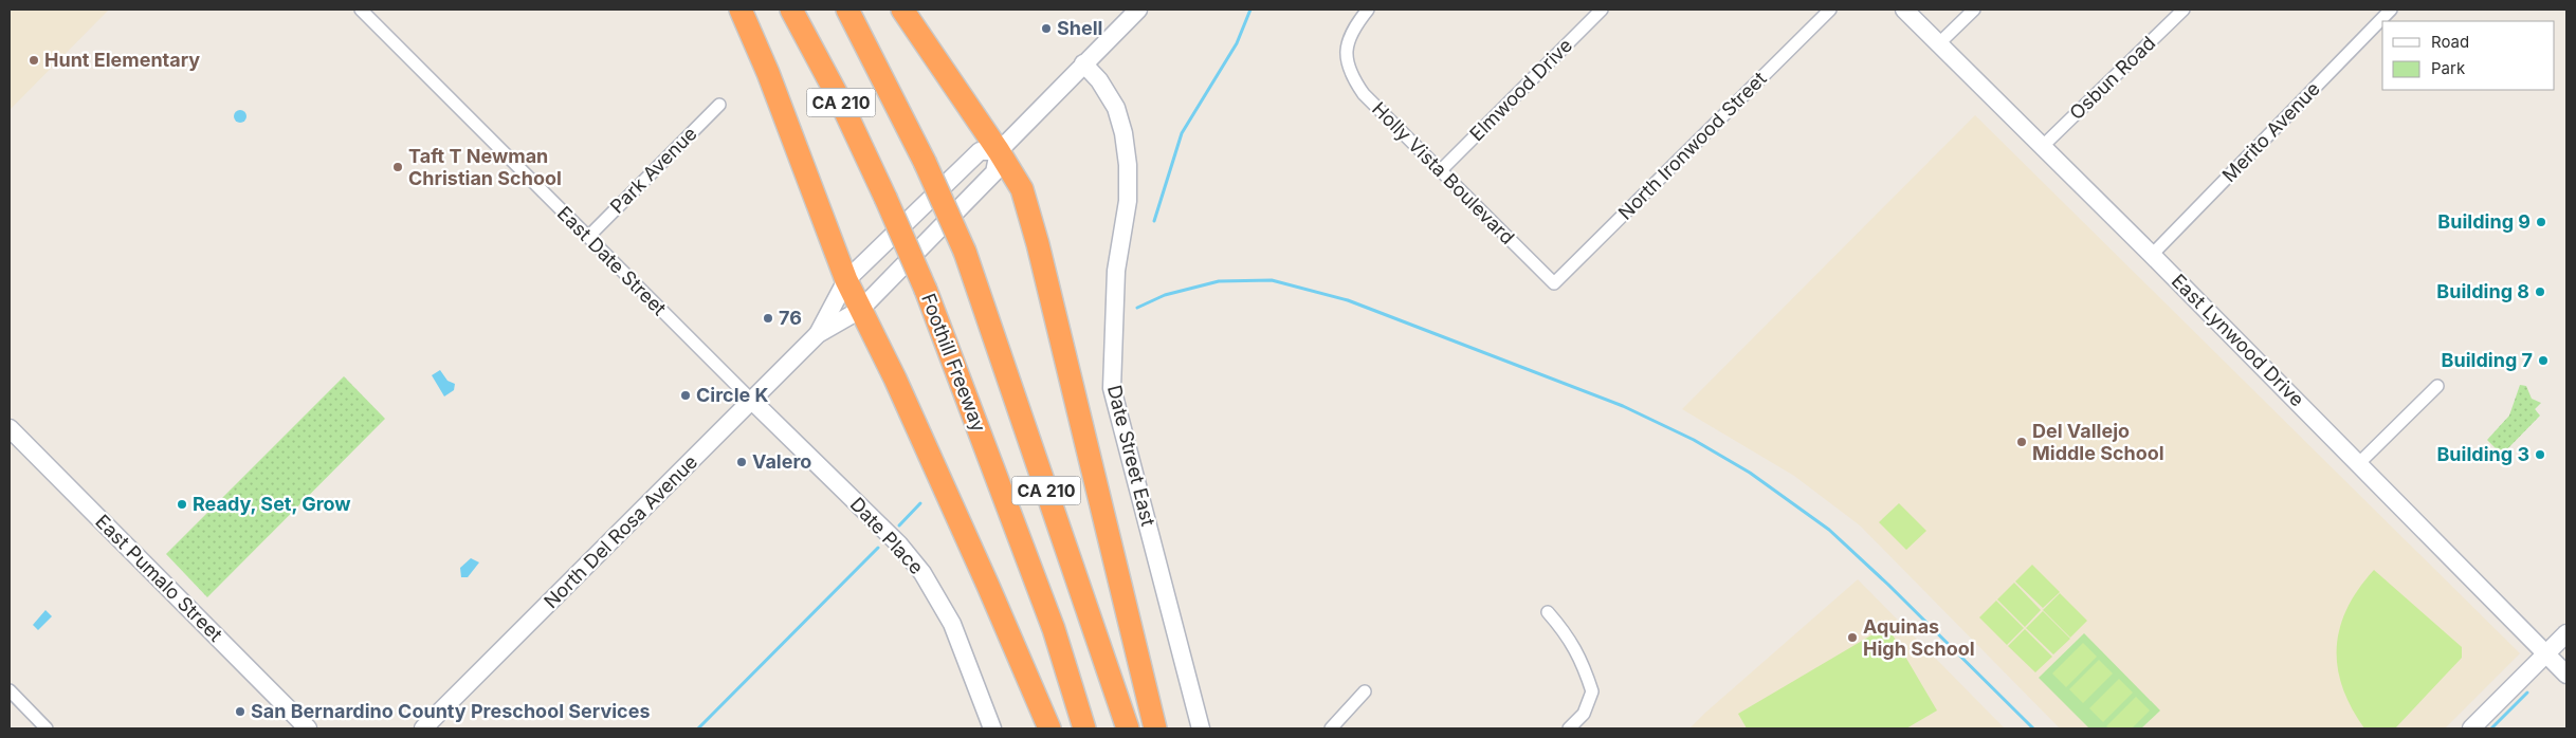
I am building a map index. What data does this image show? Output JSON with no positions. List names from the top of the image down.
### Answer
{
  "streets": {
    "highway": ["CA 210", "Foothill Freeway"],
    "main road": [
      "East Lynwood Drive",
      "Date Street East",
      "North Del Rosa Avenue",
      "Date Place",
      "East Pumalo Street"
    ],
    "street": [
      "Osbun Road",
      "Elmwood Drive",
      "Merito Avenue",
      "North Ironwood Street",
      "Park Avenue",
      "Holly Vista Boulevard",
      "East Date Street"
    ]
  },
  "crossings": [
    ["Osbun Road", "East Lynwood Drive"],
    ["Elmwood Drive", "Holly Vista Boulevard"],
    ["Merito Avenue", "East Lynwood Drive"],
    ["North Ironwood Street", "Holly Vista Boulevard"],
    ["Park Avenue", "East Date Street"],
    ["East Date Street", "North Del Rosa Avenue"],
    ["East Date Street", "Date Place"],
    ["Date Street East", "North Del Rosa Avenue"],
    ["North Del Rosa Avenue", "Date Place"]
  ],
  "places": [
    "Shell",
    "Hunt Elementary",
    "Taft T Newman Christian School",
    "Building 9",
    "Building 8",
    "76",
    "Building 7",
    "Circle K",
    "Del Vallejo Middle School",
    "Building 3",
    "Valero",
    "Ready, Set, Grow",
    "Aquinas High School",
    "San Bernardino County Preschool Services"
  ],
  "legend": ["Road", "Park"]
}
